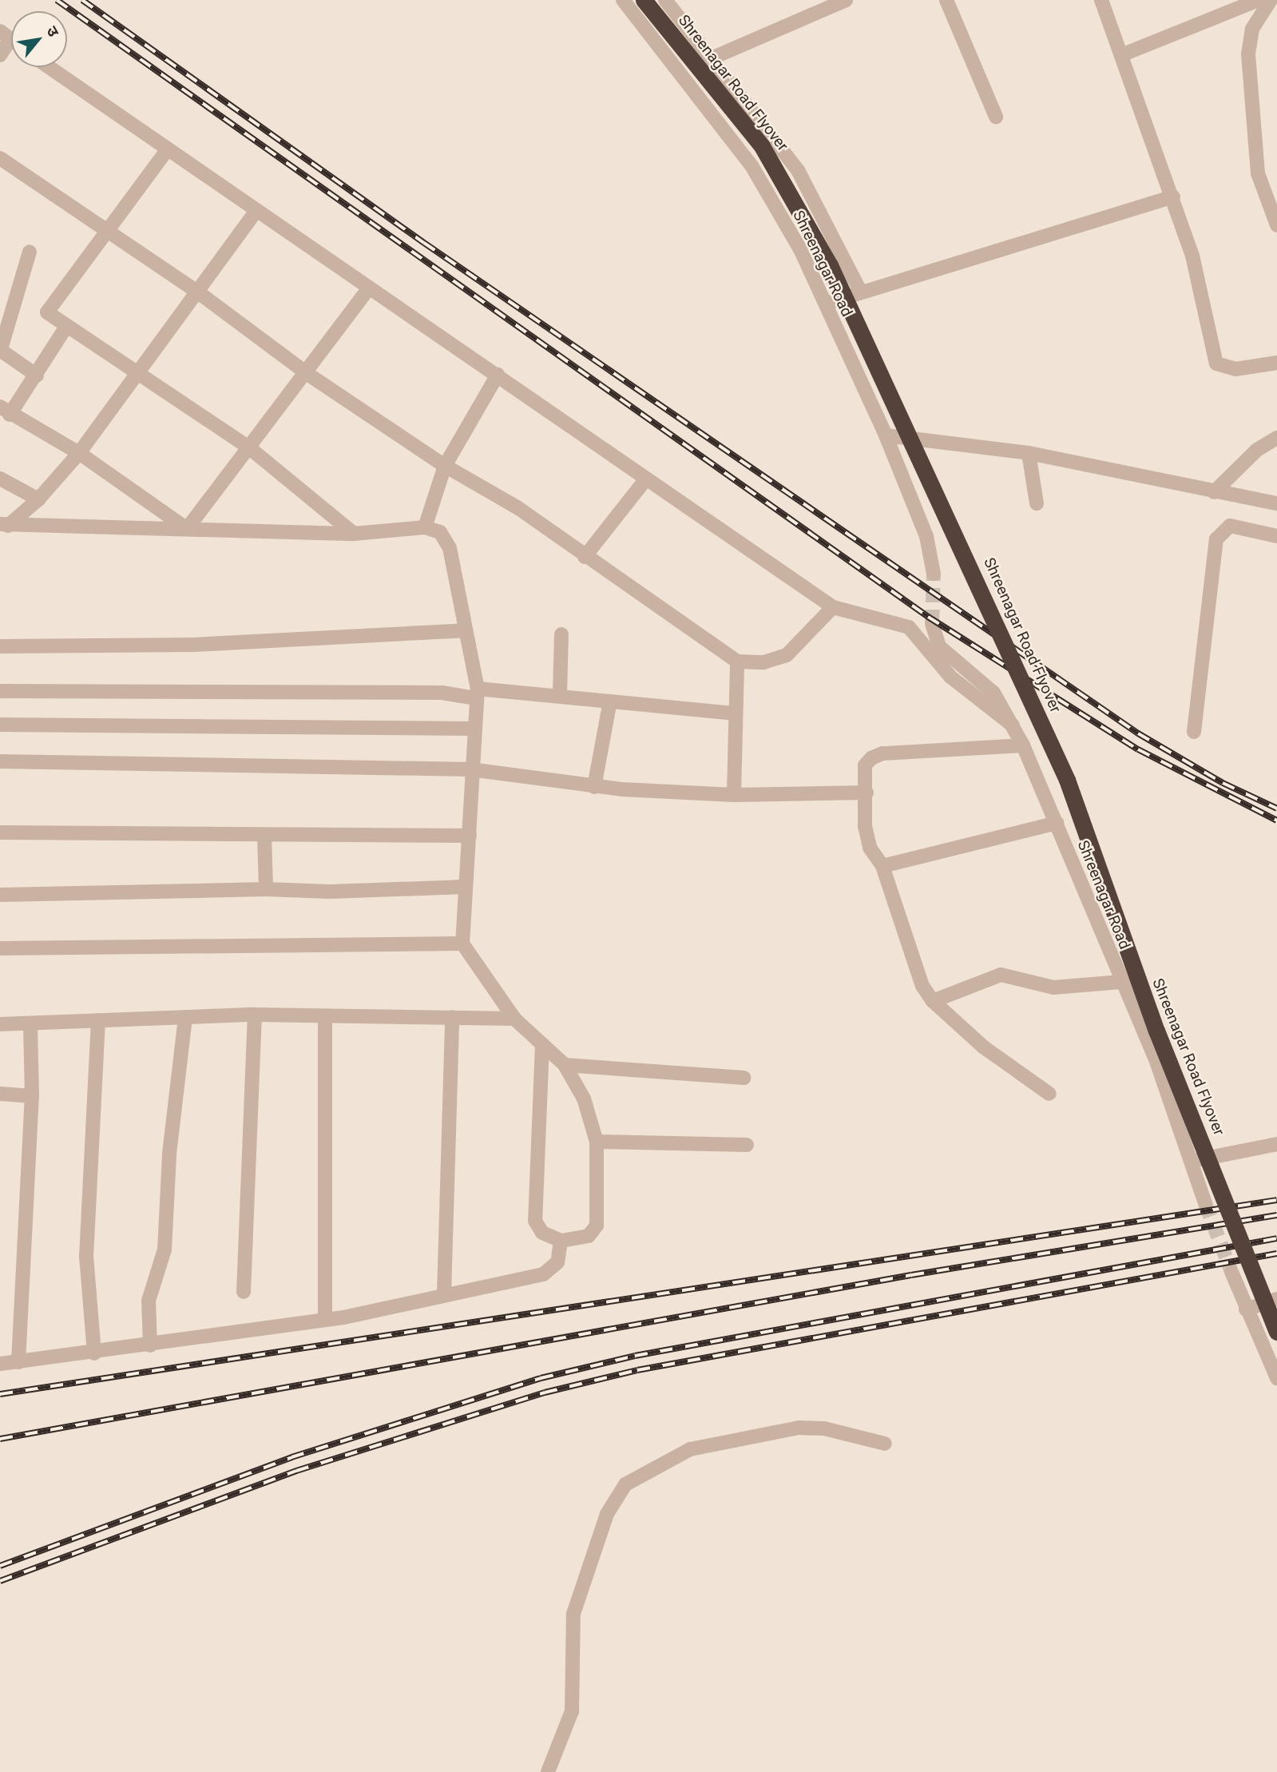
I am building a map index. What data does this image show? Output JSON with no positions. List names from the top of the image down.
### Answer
{
  "streets": {
    "highway": ["Shreenagar Road Flyover"],
    "street": ["Shreenagar Road"]
  },
  "north": "top right"
}
